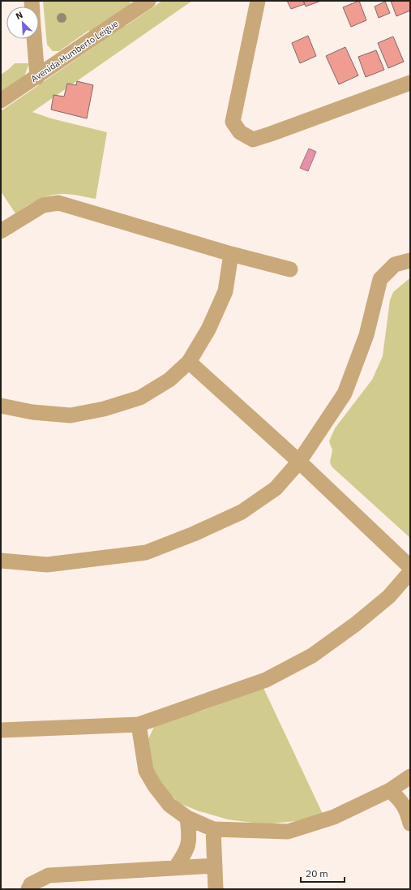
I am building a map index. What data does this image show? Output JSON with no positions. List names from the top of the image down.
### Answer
{
  "streets": {
    "street": ["Avenida Humberto Leigue"]
  },
  "scale_bar": "20 m",
  "north": "top left"
}
